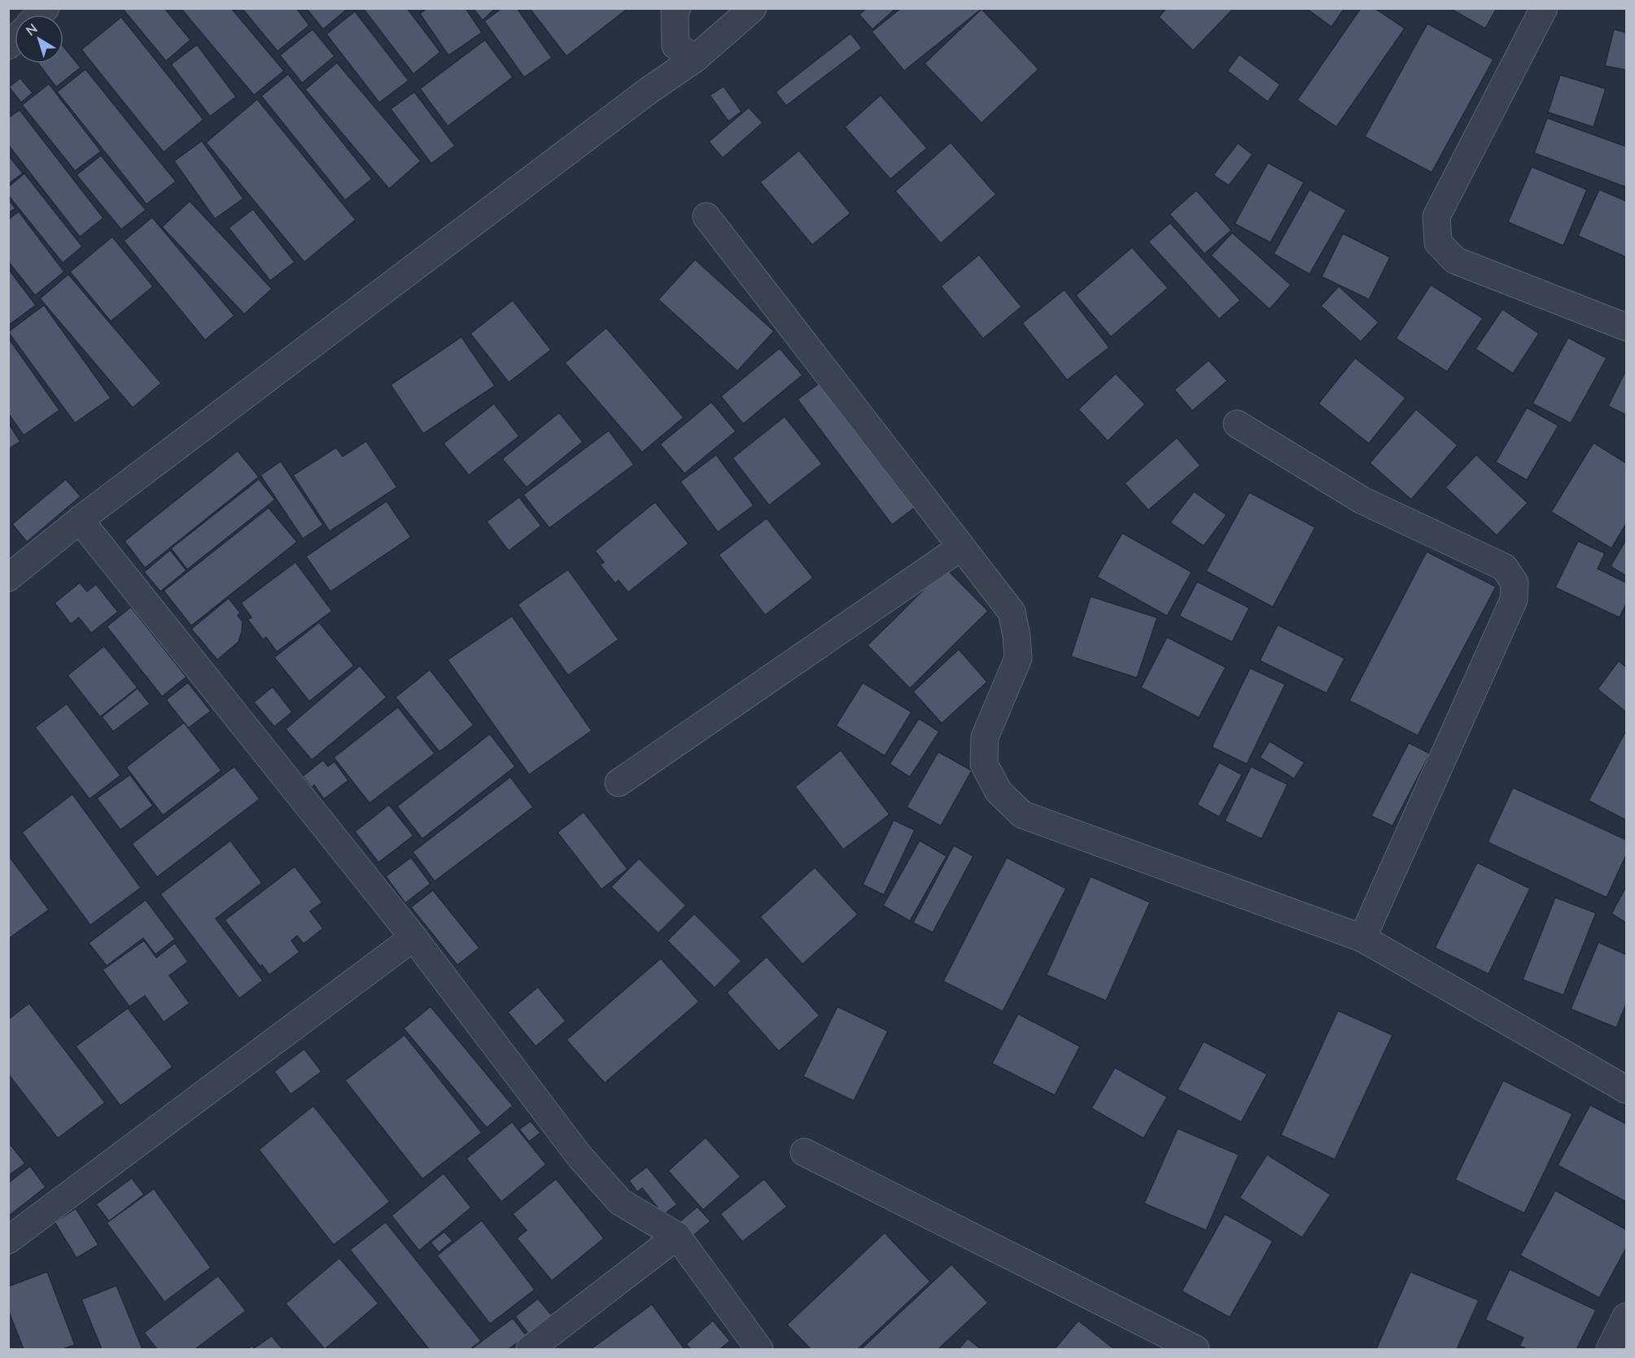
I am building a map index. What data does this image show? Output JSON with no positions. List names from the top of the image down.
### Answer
{
  "north": "top left"
}
